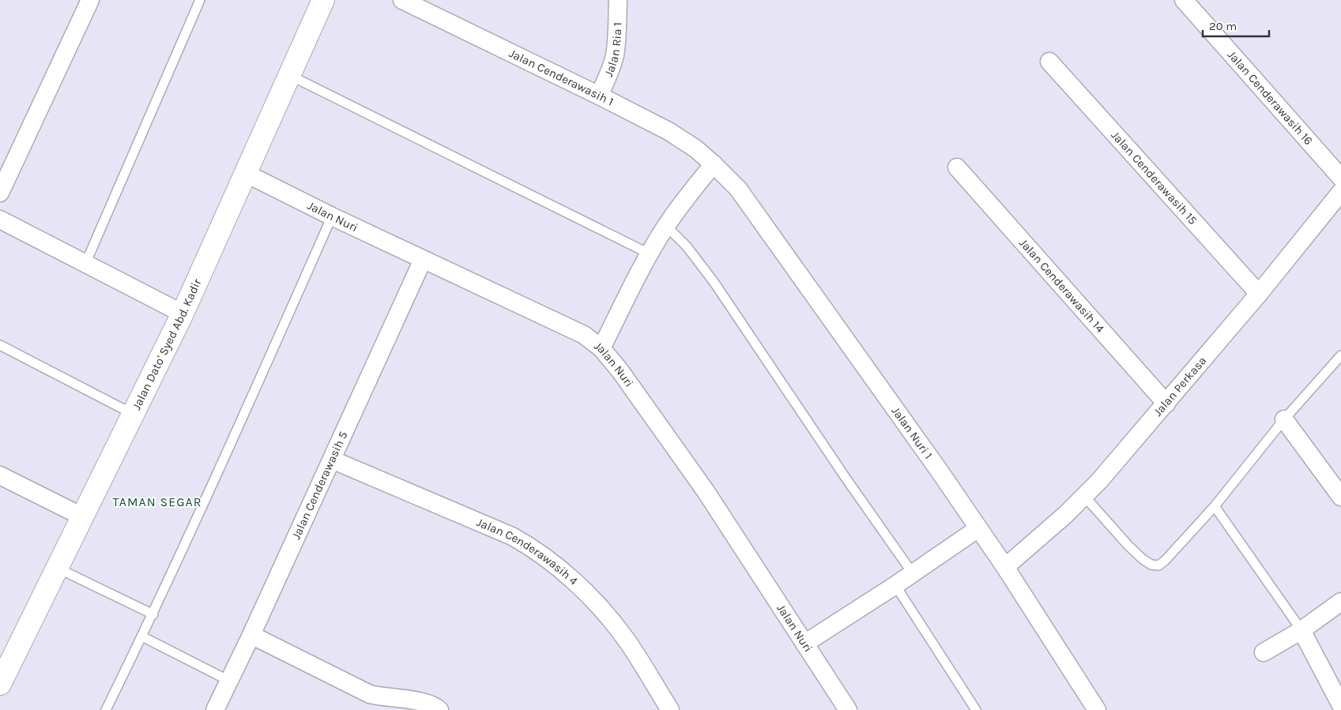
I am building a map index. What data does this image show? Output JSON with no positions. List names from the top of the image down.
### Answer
{
  "streets": {
    "street": [
      "Jalan Ria 1",
      "Jalan Cenderawasih 1",
      "Jalan Cenderawasih 16",
      "Jalan Cenderawasih 15",
      "Jalan Nuri",
      "Jalan Cenderawasih 14",
      "Jalan Dato' Syed Abd. Kadir",
      "Jalan Perkasa",
      "Jalan Nuri 1",
      "Jalan Cenderawasih 5",
      "Jalan Cenderawasih 4"
    ]
  },
  "crossings": [
    ["Jalan Ria 1", "Jalan Cenderawasih 1"],
    ["Jalan Cenderawasih 1", "Jalan Nuri 1"],
    ["Jalan Cenderawasih 15", "Jalan Perkasa"],
    ["Jalan Nuri", "Jalan Dato' Syed Abd. Kadir"],
    ["Jalan Nuri", "Jalan Cenderawasih 5"],
    ["Jalan Cenderawasih 14", "Jalan Perkasa"],
    ["Jalan Perkasa", "Jalan Nuri 1"],
    ["Jalan Cenderawasih 5", "Jalan Cenderawasih 4"]
  ],
  "districts": ["TAMAN SEGAR"],
  "scale_bar": "20 m"
}
